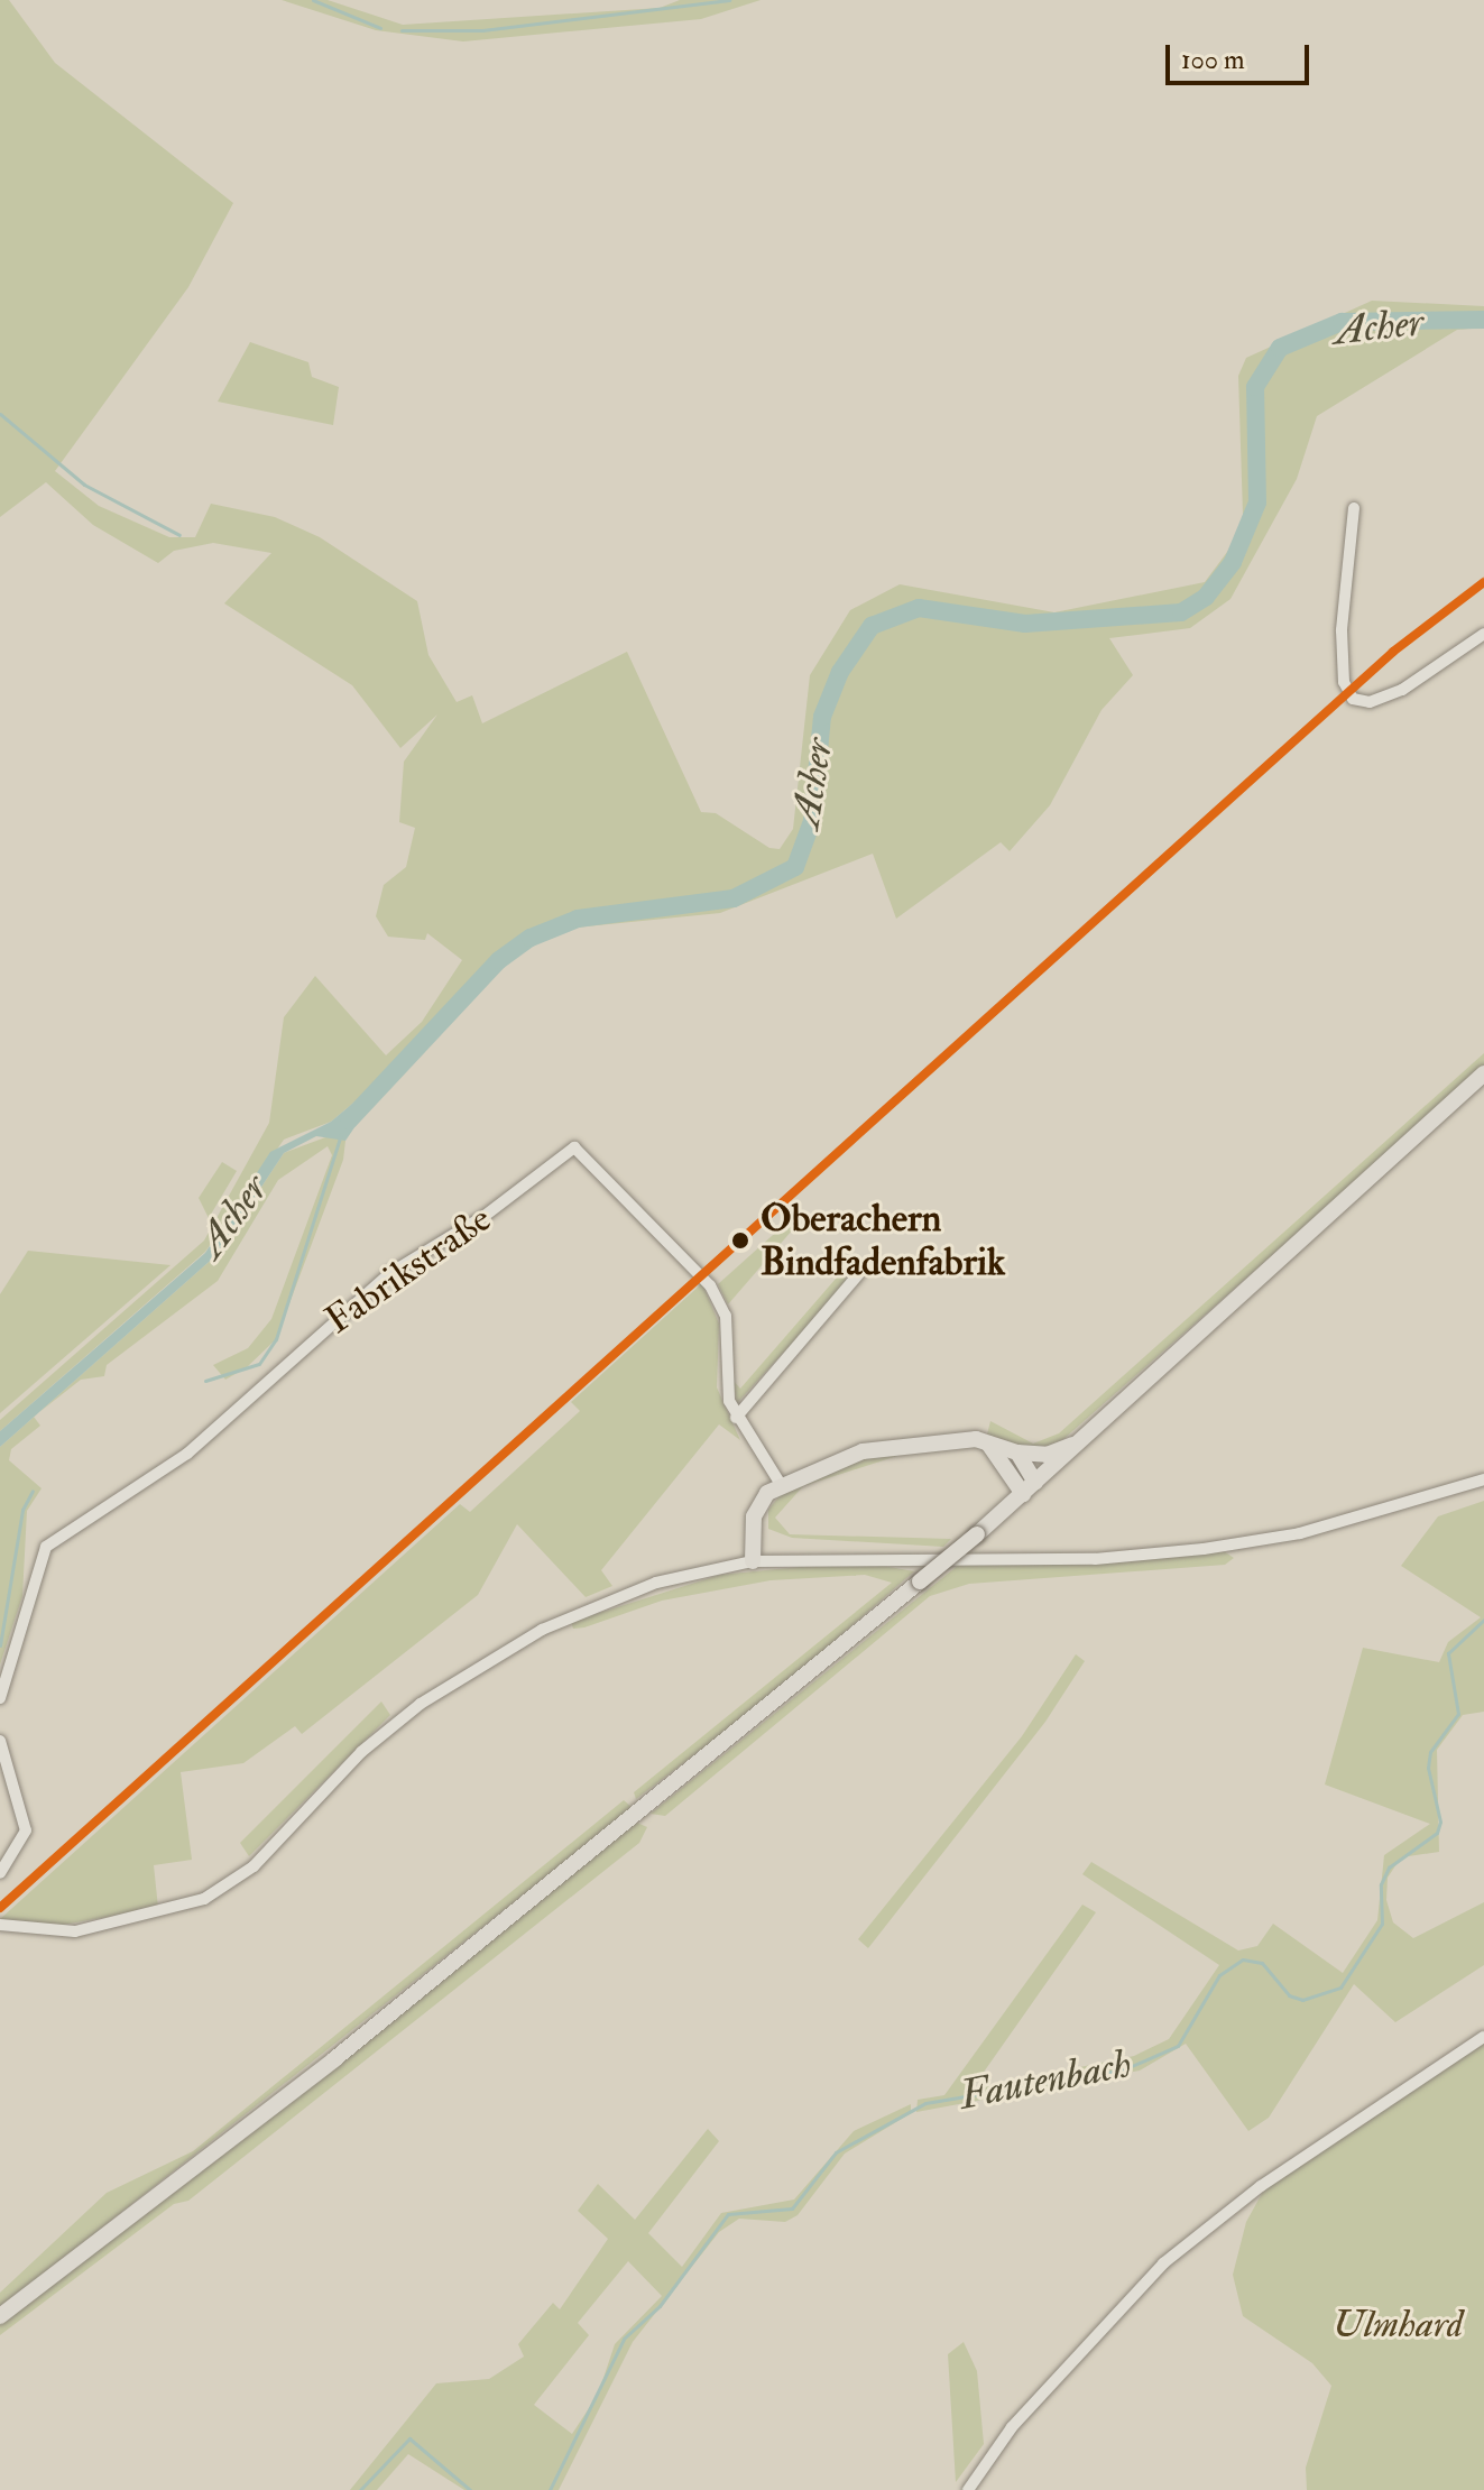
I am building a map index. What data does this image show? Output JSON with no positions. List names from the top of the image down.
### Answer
{
  "streets": {
    "street": ["Fabrikstraße"]
  },
  "water": ["Acher", "Fautenbach"],
  "parks": ["Ulmhard"],
  "places": ["Oberachern Bindfadenfabrik"],
  "scale_bar": "100 m"
}
